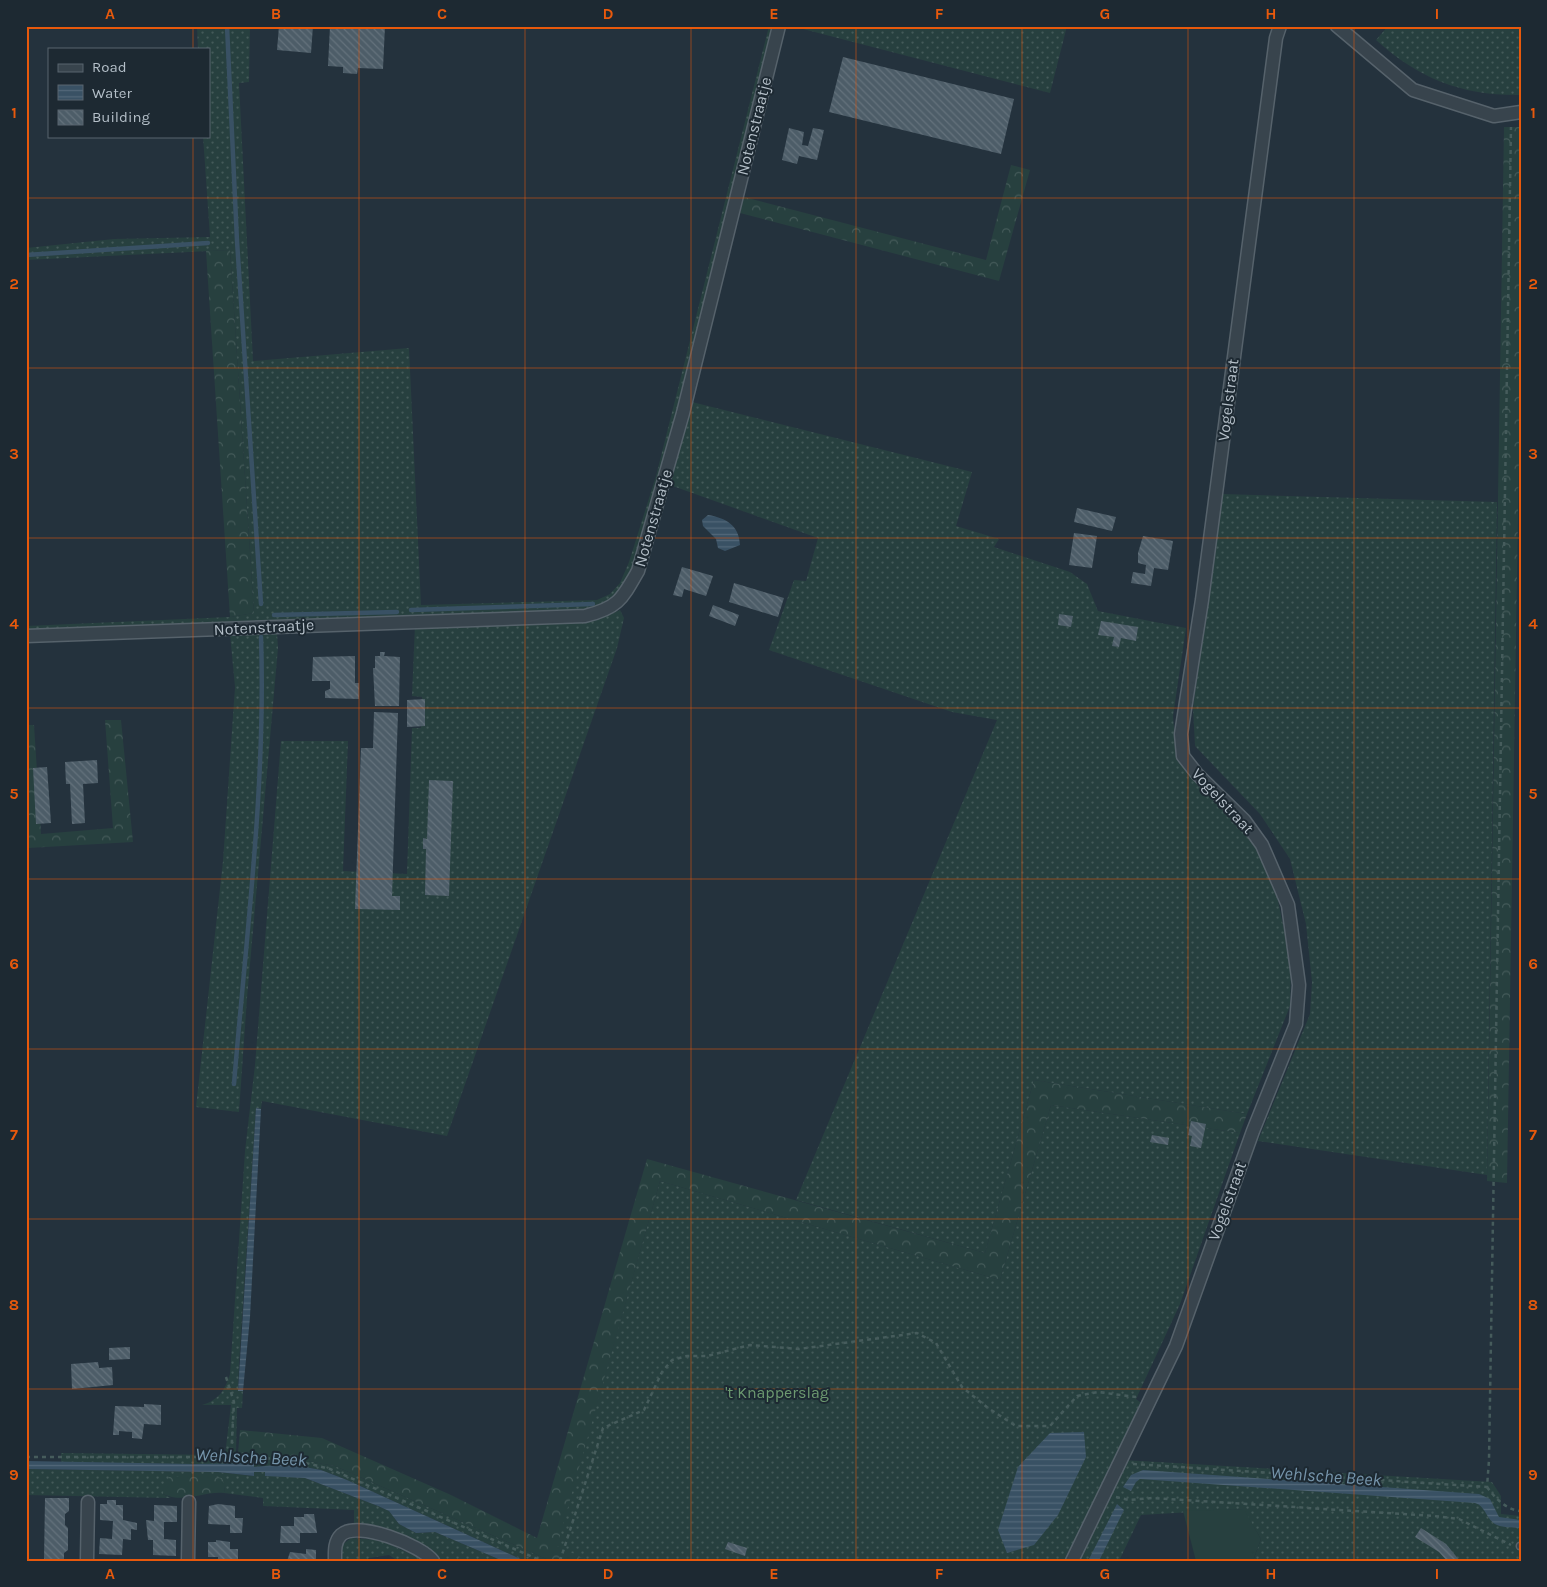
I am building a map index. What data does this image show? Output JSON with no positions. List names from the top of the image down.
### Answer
{
  "streets": {
    "street": ["Notenstraatje", "Vogelstraat"]
  },
  "water": ["Wehlsche Beek"],
  "parks": ["'t Knapperslag"],
  "legend": ["Road", "Water", "Building"],
  "grid": {
    "columns": [
      "A",
      "B",
      "C",
      "D",
      "E",
      "F",
      "G",
      "H",
      "I"
    ],
    "rows": [
      "1",
      "2",
      "3",
      "4",
      "5",
      "6",
      "7",
      "8",
      "9"
    ]
  }
}
